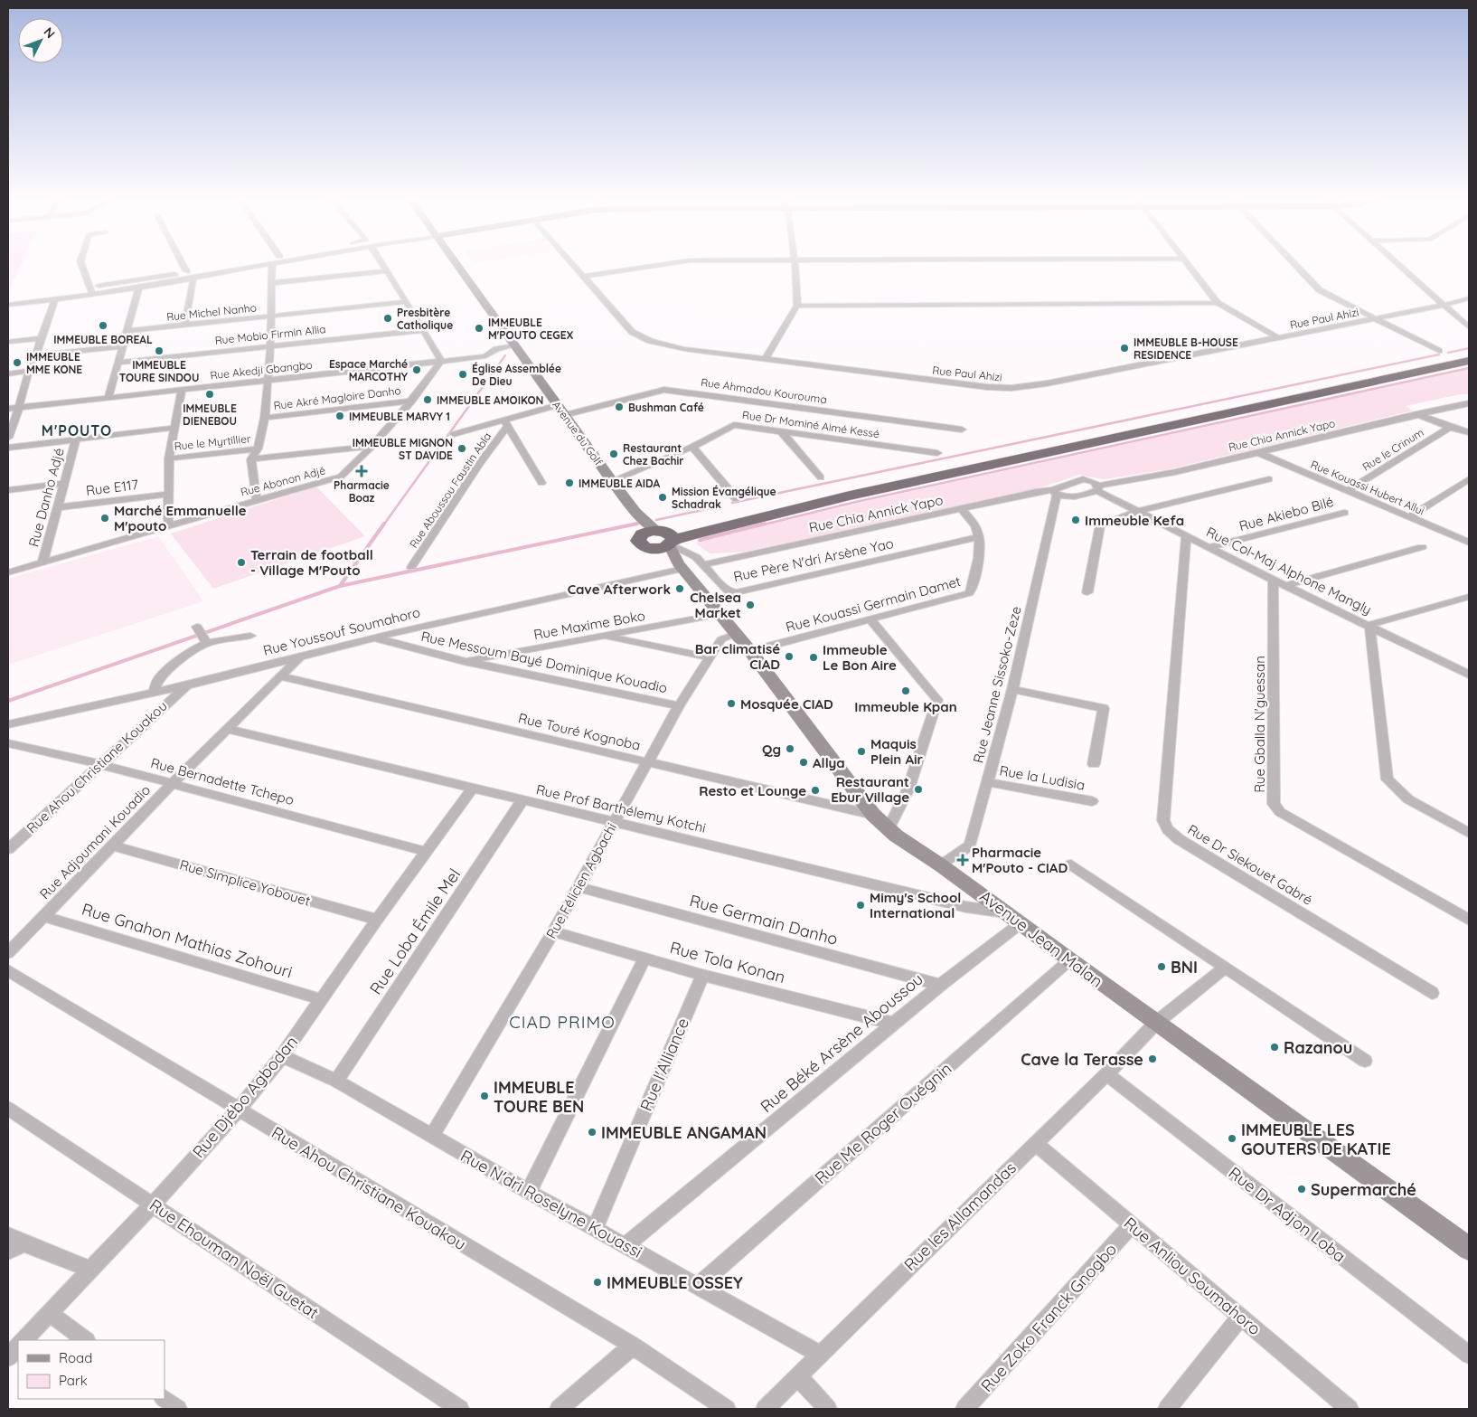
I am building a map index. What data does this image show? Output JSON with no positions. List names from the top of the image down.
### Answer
{
  "streets": {
    "main road": ["Avenue du Golf", "Avenue Jean Malan"],
    "street": [
      "Rue Michel Nanho",
      "Rue Paul Ahizi",
      "Rue Mobio Firmin Allia",
      "Rue Akedji Gbangbo",
      "Rue Ahmadou Kourouma",
      "Rue Akré Magloire Danho",
      "Rue Dr Mominé Aimé Kessé",
      "Rue Chia Annick Yapo",
      "Rue le Myrtillier",
      "Rue le Crinum",
      "Rue Abonon Adjé",
      "Rue E117",
      "Rue Kouassi Hubert Allui",
      "Rue Aboussou Faustin Abla",
      "Rue Danho Adjé",
      "Rue Akiebo Bilé",
      "Rue Père N'dri Arsène Yao",
      "Rue Col-Maj Alphone Mangly",
      "Rue Kouassi Germain Damet",
      "Rue Maxime Boko",
      "Rue Youssouf Soumahoro",
      "Rue Messoum Bayé Dominique Kouadio",
      "Rue Jeanne Sissoko-Zeze",
      "Rue Gballa N'guessan",
      "Rue Touré Kognoba",
      "Rue Ahou Christiane Kouakou",
      "Rue la Ludisia",
      "Rue Bernadette Tchepo",
      "Rue Prof Barthélemy Kotchi",
      "Rue Adjoumani Kouadio",
      "Rue Dr Siekouet Gabré",
      "Rue Félicien Agbachi",
      "Rue Simplice Yobouet",
      "Rue Germain Danho",
      "Rue Loba Émile Mel",
      "Rue Gnahon Mathias Zohouri",
      "Rue Tola Konan",
      "Rue Béké Arsène Aboussou",
      "Rue l'Alliance",
      "Rue Djébo Agbodan",
      "Rue Me Roger Ouégnin",
      "Rue N'dri Roselyne Kouassi",
      "Rue Dr Adjon Loba",
      "Rue les Allamandas",
      "Rue Ehouman Noël Guetat",
      "Rue Anliou Soumahoro",
      "Rue Zoko Franck Gnogbo"
    ]
  },
  "crossings": [
    ["Rue Akedji Gbangbo", "Avenue du Golf"],
    ["Rue Akedji Gbangbo", "Rue Abonon Adjé"],
    ["Rue Ahmadou Kourouma", "Avenue du Golf"],
    ["Rue Ahmadou Kourouma", "Rue Aboussou Faustin Abla"],
    ["Rue Akré Magloire Danho", "Rue Abonon Adjé"],
    ["Rue Dr Mominé Aimé Kessé", "Avenue du Golf"],
    ["Avenue du Golf", "Rue Père N'dri Arsène Yao"],
    ["Avenue du Golf", "Avenue Jean Malan"],
    ["Rue Chia Annick Yapo", "Rue Kouassi Hubert Allui"],
    ["Rue Chia Annick Yapo", "Rue Père N'dri Arsène Yao"],
    ["Rue Chia Annick Yapo", "Rue Col-Maj Alphone Mangly"],
    ["Rue Chia Annick Yapo", "Rue Kouassi Germain Damet"],
    ["Rue Chia Annick Yapo", "Rue Jeanne Sissoko-Zeze"],
    ["Rue le Crinum", "Rue Kouassi Hubert Allui"],
    ["Rue Abonon Adjé", "Rue Danho Adjé"],
    ["Rue E117", "Rue Danho Adjé"],
    ["Rue Akiebo Bilé", "Rue Col-Maj Alphone Mangly"],
    ["Rue Père N'dri Arsène Yao", "Rue Kouassi Germain Damet"],
    ["Rue Père N'dri Arsène Yao", "Avenue Jean Malan"],
    ["Rue Col-Maj Alphone Mangly", "Rue Gballa N'guessan"],
    ["Rue Col-Maj Alphone Mangly", "Rue Dr Siekouet Gabré"],
    ["Rue Kouassi Germain Damet", "Avenue Jean Malan"],
    ["Rue Maxime Boko", "Rue Messoum Bayé Dominique Kouadio"],
    ["Rue Maxime Boko", "Avenue Jean Malan"],
    ["Rue Youssouf Soumahoro", "Rue Messoum Bayé Dominique Kouadio"],
    ["Rue Youssouf Soumahoro", "Rue Ahou Christiane Kouakou"],
    ["Rue Youssouf Soumahoro", "Rue Adjoumani Kouadio"],
    ["Rue Youssouf Soumahoro", "Avenue Jean Malan"],
    ["Rue Messoum Bayé Dominique Kouadio", "Rue Félicien Agbachi"],
    ["Rue Jeanne Sissoko-Zeze", "Rue la Ludisia"],
    ["Rue Jeanne Sissoko-Zeze", "Avenue Jean Malan"],
    ["Rue Touré Kognoba", "Rue Adjoumani Kouadio"],
    ["Rue Touré Kognoba", "Rue Félicien Agbachi"],
    ["Rue Touré Kognoba", "Avenue Jean Malan"],
    ["Rue Ahou Christiane Kouakou", "Rue Bernadette Tchepo"],
    ["Rue Ahou Christiane Kouakou", "Rue Djébo Agbodan"],
    ["Rue Bernadette Tchepo", "Rue Adjoumani Kouadio"],
    ["Rue Bernadette Tchepo", "Rue Djébo Agbodan"],
    ["Rue Prof Barthélemy Kotchi", "Rue Adjoumani Kouadio"],
    ["Rue Prof Barthélemy Kotchi", "Rue Félicien Agbachi"],
    ["Rue Prof Barthélemy Kotchi", "Rue Loba Émile Mel"],
    ["Rue Prof Barthélemy Kotchi", "Avenue Jean Malan"],
    ["Rue Prof Barthélemy Kotchi", "Rue Béké Arsène Aboussou"],
    ["Rue Prof Barthélemy Kotchi", "Rue Djébo Agbodan"],
    ["Rue Adjoumani Kouadio", "Rue Simplice Yobouet"],
    ["Rue Adjoumani Kouadio", "Rue Gnahon Mathias Zohouri"],
    ["Rue Félicien Agbachi", "Rue Germain Danho"],
    ["Rue Félicien Agbachi", "Avenue Jean Malan"],
    ["Rue Félicien Agbachi", "Rue Tola Konan"],
    ["Rue Félicien Agbachi", "Rue N'dri Roselyne Kouassi"],
    ["Rue Simplice Yobouet", "Rue Djébo Agbodan"],
    ["Rue Germain Danho", "Rue Béké Arsène Aboussou"],
    ["Rue Loba Émile Mel", "Rue N'dri Roselyne Kouassi"],
    ["Avenue Jean Malan", "Rue Béké Arsène Aboussou"],
    ["Avenue Jean Malan", "Rue Me Roger Ouégnin"],
    ["Avenue Jean Malan", "Rue les Allamandas"],
    ["Rue Gnahon Mathias Zohouri", "Rue Djébo Agbodan"],
    ["Rue Tola Konan", "Rue Béké Arsène Aboussou"],
    ["Rue Tola Konan", "Rue l'Alliance"],
    ["Rue Béké Arsène Aboussou", "Rue N'dri Roselyne Kouassi"],
    ["Rue l'Alliance", "Rue N'dri Roselyne Kouassi"],
    ["Rue Djébo Agbodan", "Rue N'dri Roselyne Kouassi"],
    ["Rue Djébo Agbodan", "Rue Ehouman Noël Guetat"],
    ["Rue Me Roger Ouégnin", "Rue N'dri Roselyne Kouassi"],
    ["Rue N'dri Roselyne Kouassi", "Rue les Allamandas"],
    ["Rue Dr Adjon Loba", "Rue les Allamandas"],
    ["Rue les Allamandas", "Rue Anliou Soumahoro"],
    ["Rue Anliou Soumahoro", "Rue Zoko Franck Gnogbo"]
  ],
  "districts": ["M'POUTO", "CIAD PRIMO"],
  "places": {
    "other": [
      "Presbitère Catholique",
      "IMMEUBLE BOREAL",
      "IMMEUBLE M'POUTO CEGEX",
      "IMMEUBLE B-HOUSE RESIDENCE",
      "IMMEUBLE TOURE SINDOU",
      "IMMEUBLE MME KONE",
      "Espace Marché MARCOTHY",
      "Église Assemblée De Dieu",
      "IMMEUBLE DIENEBOU",
      "IMMEUBLE AMOIKON",
      "Bushman Café",
      "IMMEUBLE MARVY 1",
      "IMMEUBLE MIGNON ST DAVIDE",
      "Restaurant Chez Bachir",
      "IMMEUBLE AIDA",
      "Mission Évangélique Schadrak",
      "Marché Emmanuelle M'pouto",
      "Immeuble Kefa",
      "Terrain de football - Village M'Pouto",
      "Cave Afterwork",
      "Chelsea Market",
      "Bar climatisé CIAD",
      "Immeuble Le Bon Aire",
      "Immeuble Kpan",
      "Mosquée CIAD",
      "Qg",
      "Maquis Plein Air",
      "Allya",
      "Restaurant Ebur Village",
      "Resto et Lounge",
      "Mimy's School International",
      "BNI",
      "Razanou",
      "Cave la Terasse",
      "IMMEUBLE TOURE BEN",
      "IMMEUBLE ANGAMAN",
      "IMMEUBLE LES GOUTERS DE KATIE",
      "Supermarché",
      "IMMEUBLE OSSEY"
    ],
    "health": ["Pharmacie Boaz", "Pharmacie M'Pouto - CIAD"]
  },
  "legend": ["Road", "Park"],
  "north": "top right"
}
